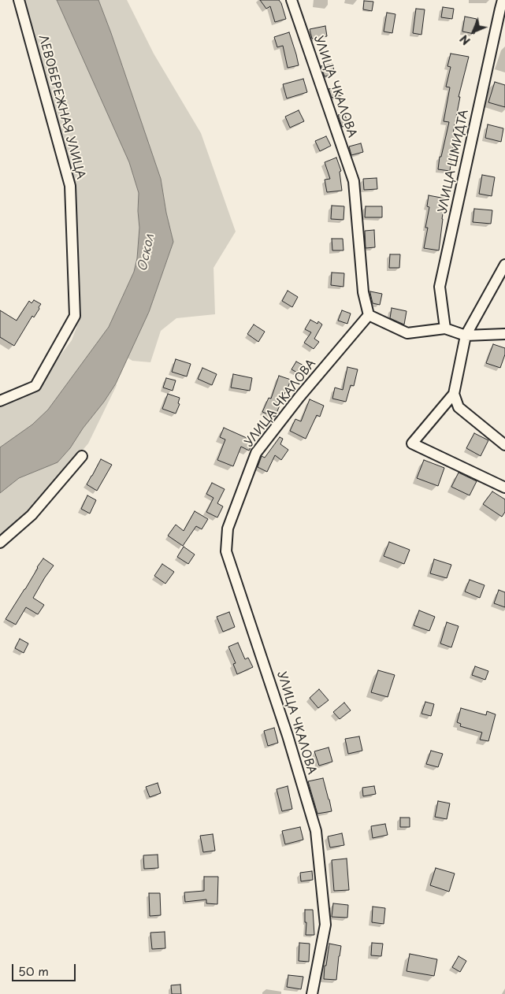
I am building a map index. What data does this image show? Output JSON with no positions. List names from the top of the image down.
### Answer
{
  "streets": {
    "street": ["УЛИЦА ЧКАЛОВА", "ЛЕВОБЕРЕЖНАЯ УЛИЦА", "УЛИЦА ШМИДТА"]
  },
  "water": ["Оскол"],
  "scale_bar": "50 m",
  "north": "bottom left"
}
